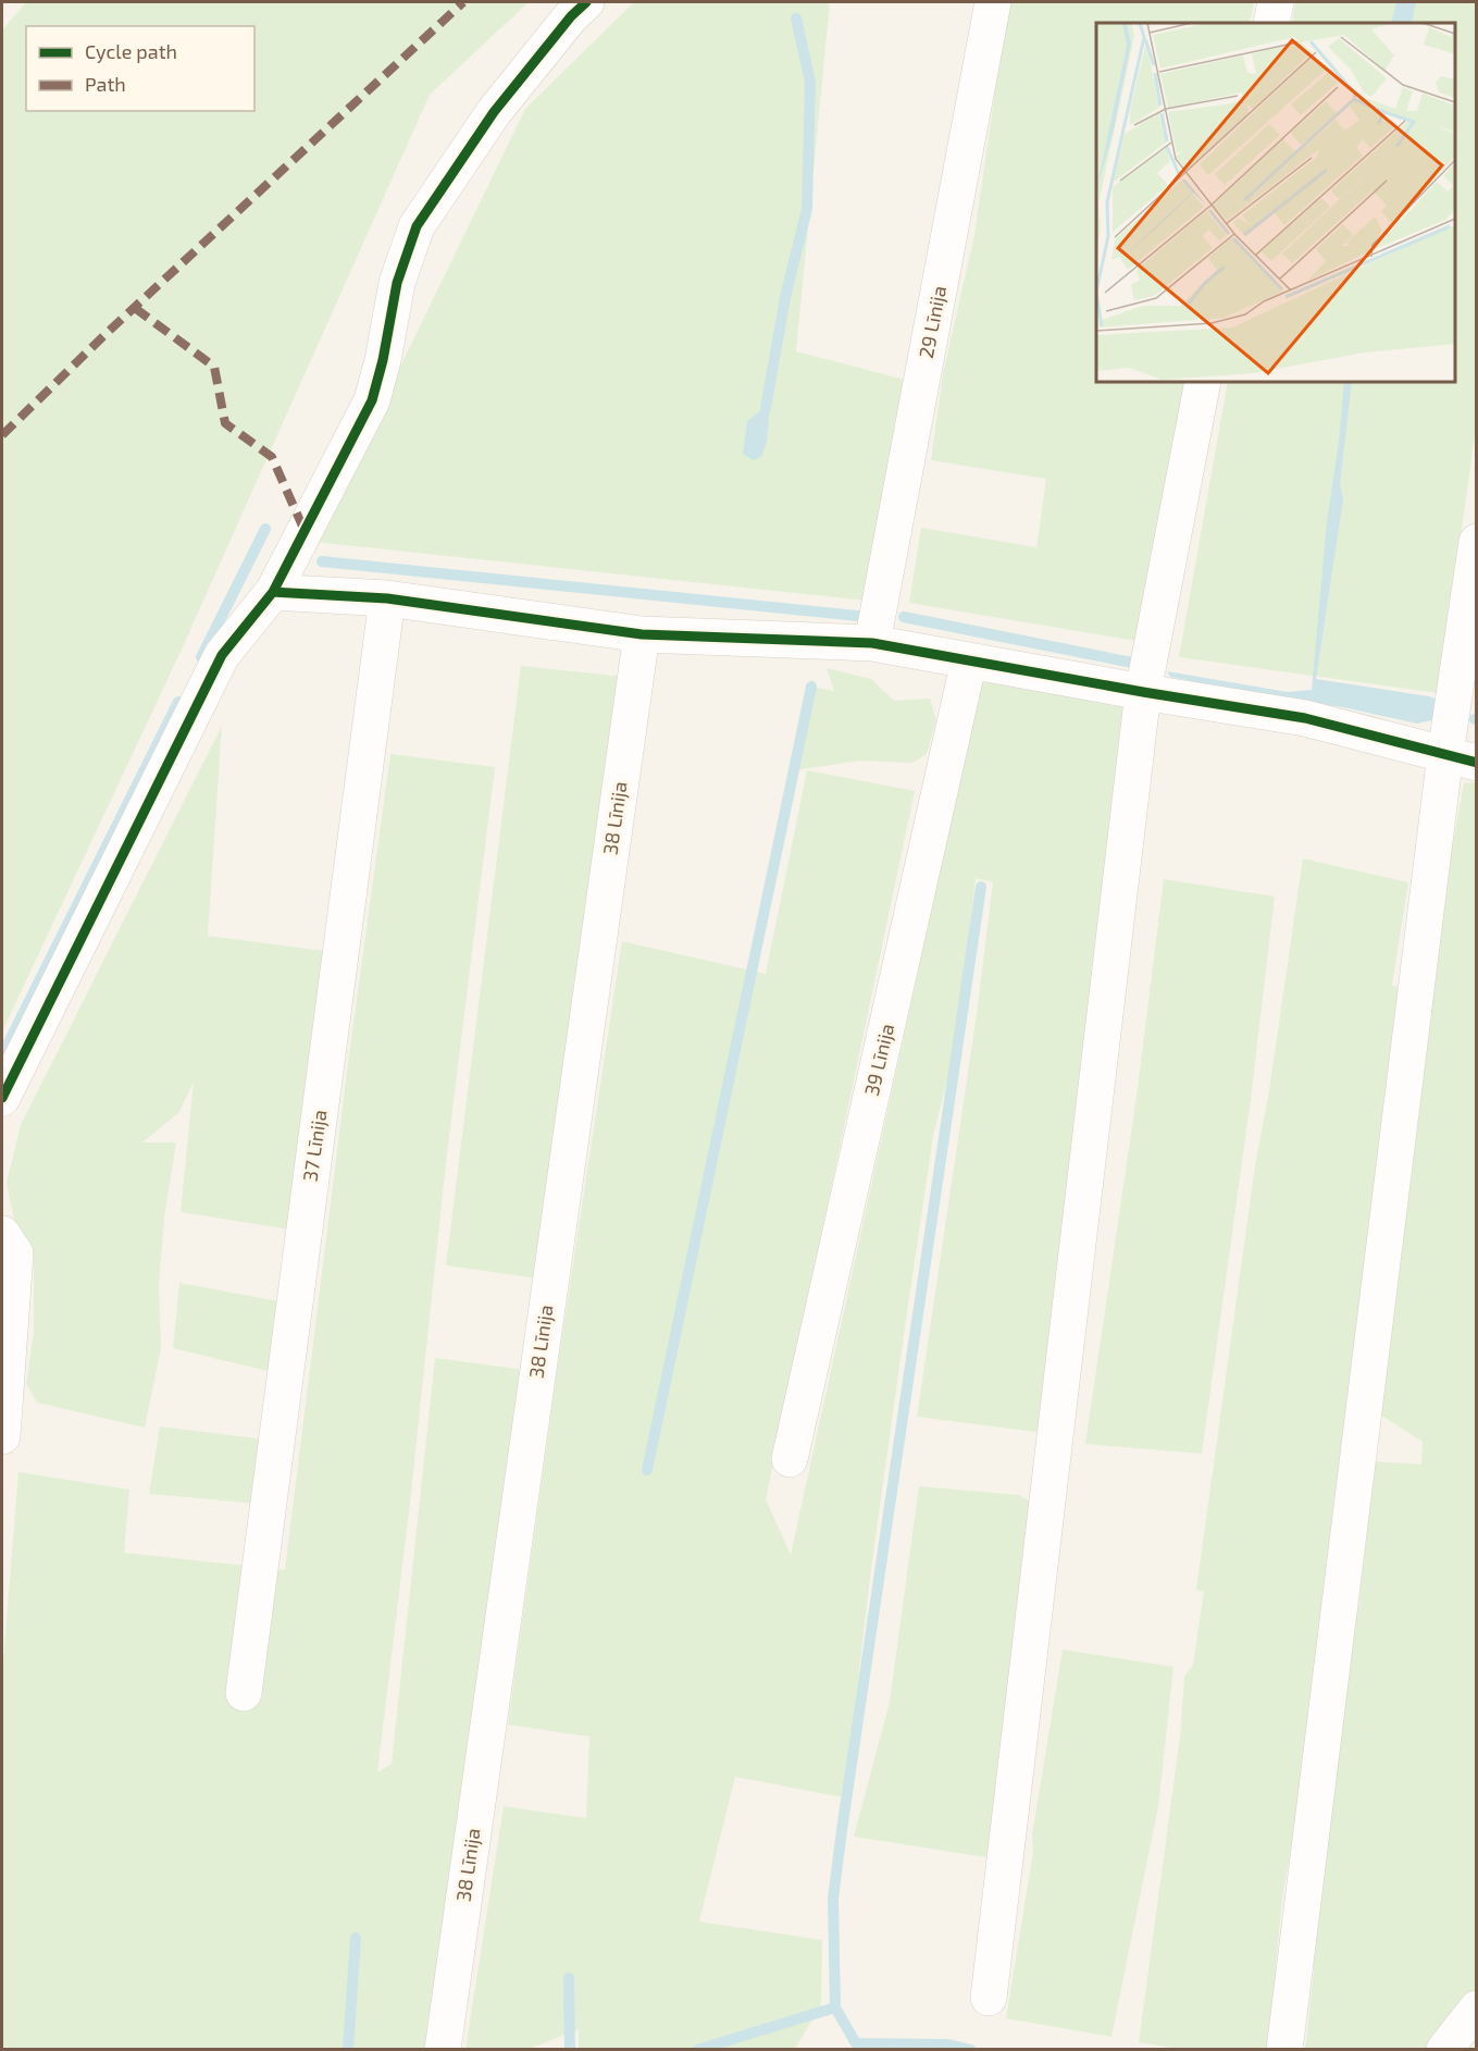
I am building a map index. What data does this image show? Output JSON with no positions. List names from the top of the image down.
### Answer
{
  "streets": {
    "street": [
      "29 Līnija",
      "38 Līnija",
      "39 Līnija",
      "37 Līnija"
    ]
  },
  "legend": ["Cycle path", "Path"]
}
